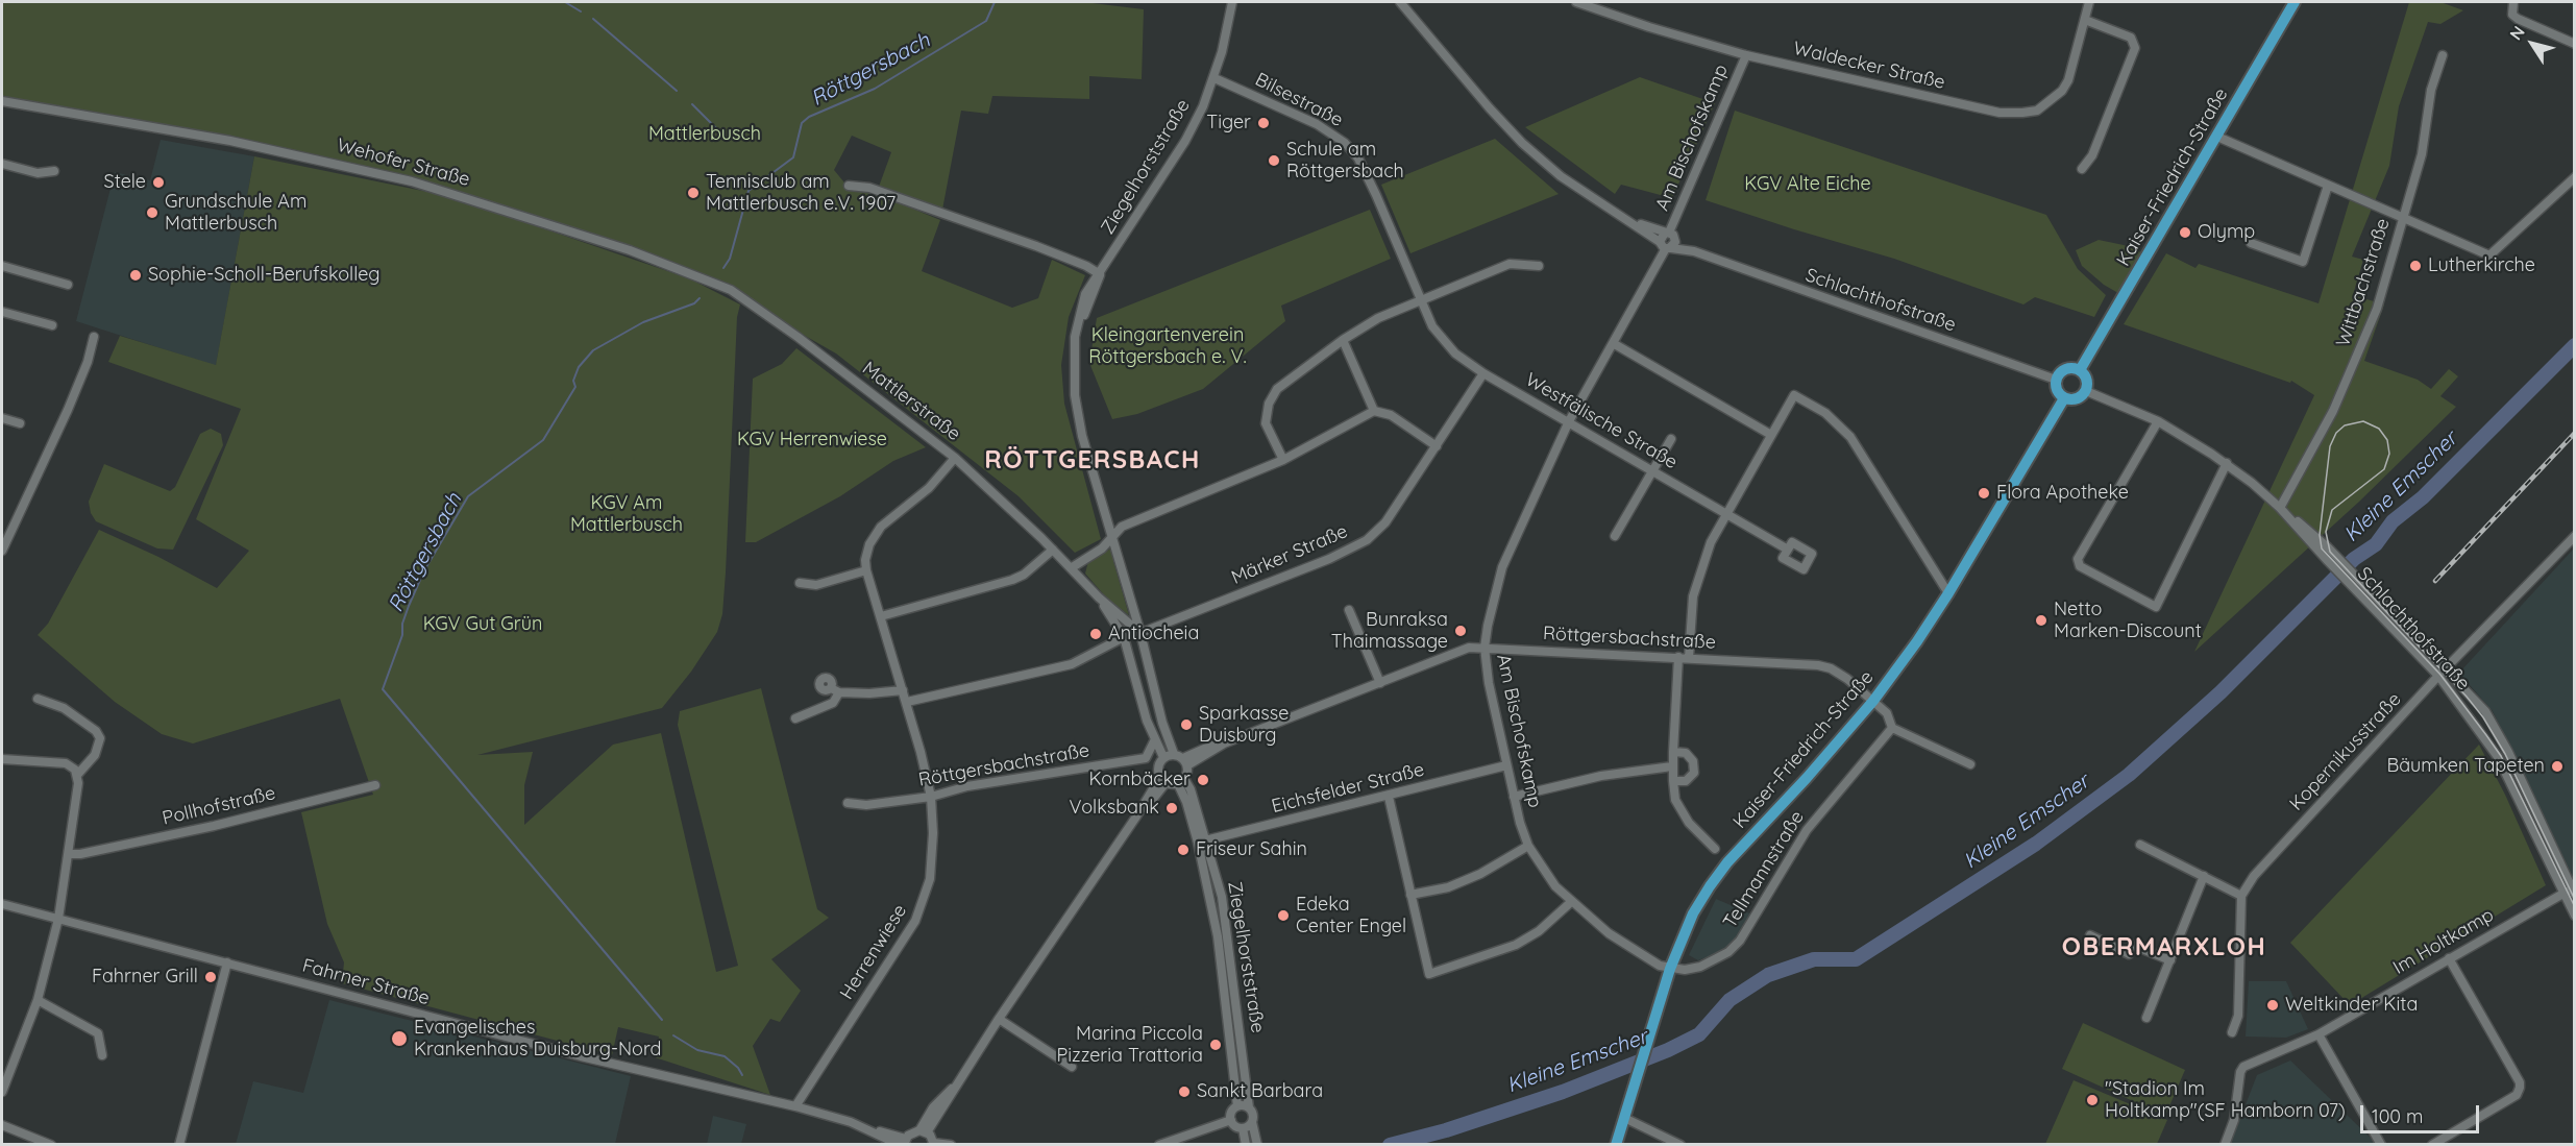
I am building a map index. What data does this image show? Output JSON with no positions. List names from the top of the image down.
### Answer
{
  "streets": {
    "main road": ["Kaiser-Friedrich-Straße"],
    "street": [
      "Waldecker Straße",
      "Bilsestraße",
      "Am Bischofskamp",
      "Wehofer Straße",
      "Ziegelhorststraße",
      "Wittbachstraße",
      "Schlachthofstraße",
      "Mattlerstraße",
      "Westfälische Straße",
      "Märker Straße",
      "Röttgersbachstraße",
      "Kopernikusstraße",
      "Eichsfelder Straße",
      "Pollhofstraße",
      "Tellmannstraße",
      "Im Holtkamp",
      "Herrenwiese",
      "Fahrner Straße"
    ]
  },
  "crossings": [
    ["Waldecker Straße", "Am Bischofskamp"],
    ["Bilsestraße", "Ziegelhorststraße"],
    ["Bilsestraße", "Westfälische Straße"],
    ["Am Bischofskamp", "Kaiser-Friedrich-Straße"],
    ["Am Bischofskamp", "Schlachthofstraße"],
    ["Am Bischofskamp", "Westfälische Straße"],
    ["Am Bischofskamp", "Röttgersbachstraße"],
    ["Am Bischofskamp", "Eichsfelder Straße"],
    ["Am Bischofskamp", "Tellmannstraße"],
    ["Wehofer Straße", "Mattlerstraße"],
    ["Ziegelhorststraße", "Mattlerstraße"],
    ["Ziegelhorststraße", "Märker Straße"],
    ["Ziegelhorststraße", "Röttgersbachstraße"],
    ["Ziegelhorststraße", "Eichsfelder Straße"],
    ["Kaiser-Friedrich-Straße", "Schlachthofstraße"],
    ["Kaiser-Friedrich-Straße", "Röttgersbachstraße"],
    ["Kaiser-Friedrich-Straße", "Tellmannstraße"],
    ["Wittbachstraße", "Schlachthofstraße"],
    ["Schlachthofstraße", "Kopernikusstraße"],
    ["Schlachthofstraße", "Im Holtkamp"],
    ["Mattlerstraße", "Märker Straße"],
    ["Mattlerstraße", "Röttgersbachstraße"],
    ["Mattlerstraße", "Herrenwiese"],
    ["Westfälische Straße", "Märker Straße"],
    ["Röttgersbachstraße", "Herrenwiese"],
    ["Herrenwiese", "Fahrner Straße"]
  ],
  "districts": ["RÖTTGERSBACH", "OBERMARXLOH"],
  "water": ["Röttgersbach", "Kleine Emscher"],
  "parks": [
    "Mattlerbusch",
    "KGV Alte Eiche",
    "Kleingartenverein Röttgersbach e. V.",
    "KGV Herrenwiese",
    "KGV Am Mattlerbusch",
    "KGV Gut Grün"
  ],
  "places": [
    "Tiger",
    "Schule am Röttgersbach",
    "Stele",
    "Tennisclub am Mattlerbusch e.V. 1907",
    "Grundschule Am Mattlerbusch",
    "Olymp",
    "Lutherkirche",
    "Sophie-Scholl-Berufskolleg",
    "Flora Apotheke",
    "Netto Marken-Discount",
    "Bunraksa Thaimassage",
    "Antiocheia",
    "Sparkasse Duisburg",
    "Bäumken Tapeten",
    "Kornbäcker",
    "Volksbank",
    "Friseur Sahin",
    "Edeka Center Engel",
    "Fahrner Grill",
    "Weltkinder Kita",
    "Evangelisches Krankenhaus Duisburg-Nord",
    "Marina Piccola Pizzeria Trattoria",
    "Sankt Barbara",
    "\"Stadion Im Holtkamp\"(SF Hamborn 07)"
  ],
  "scale_bar": "100 m",
  "north": "top left"
}
